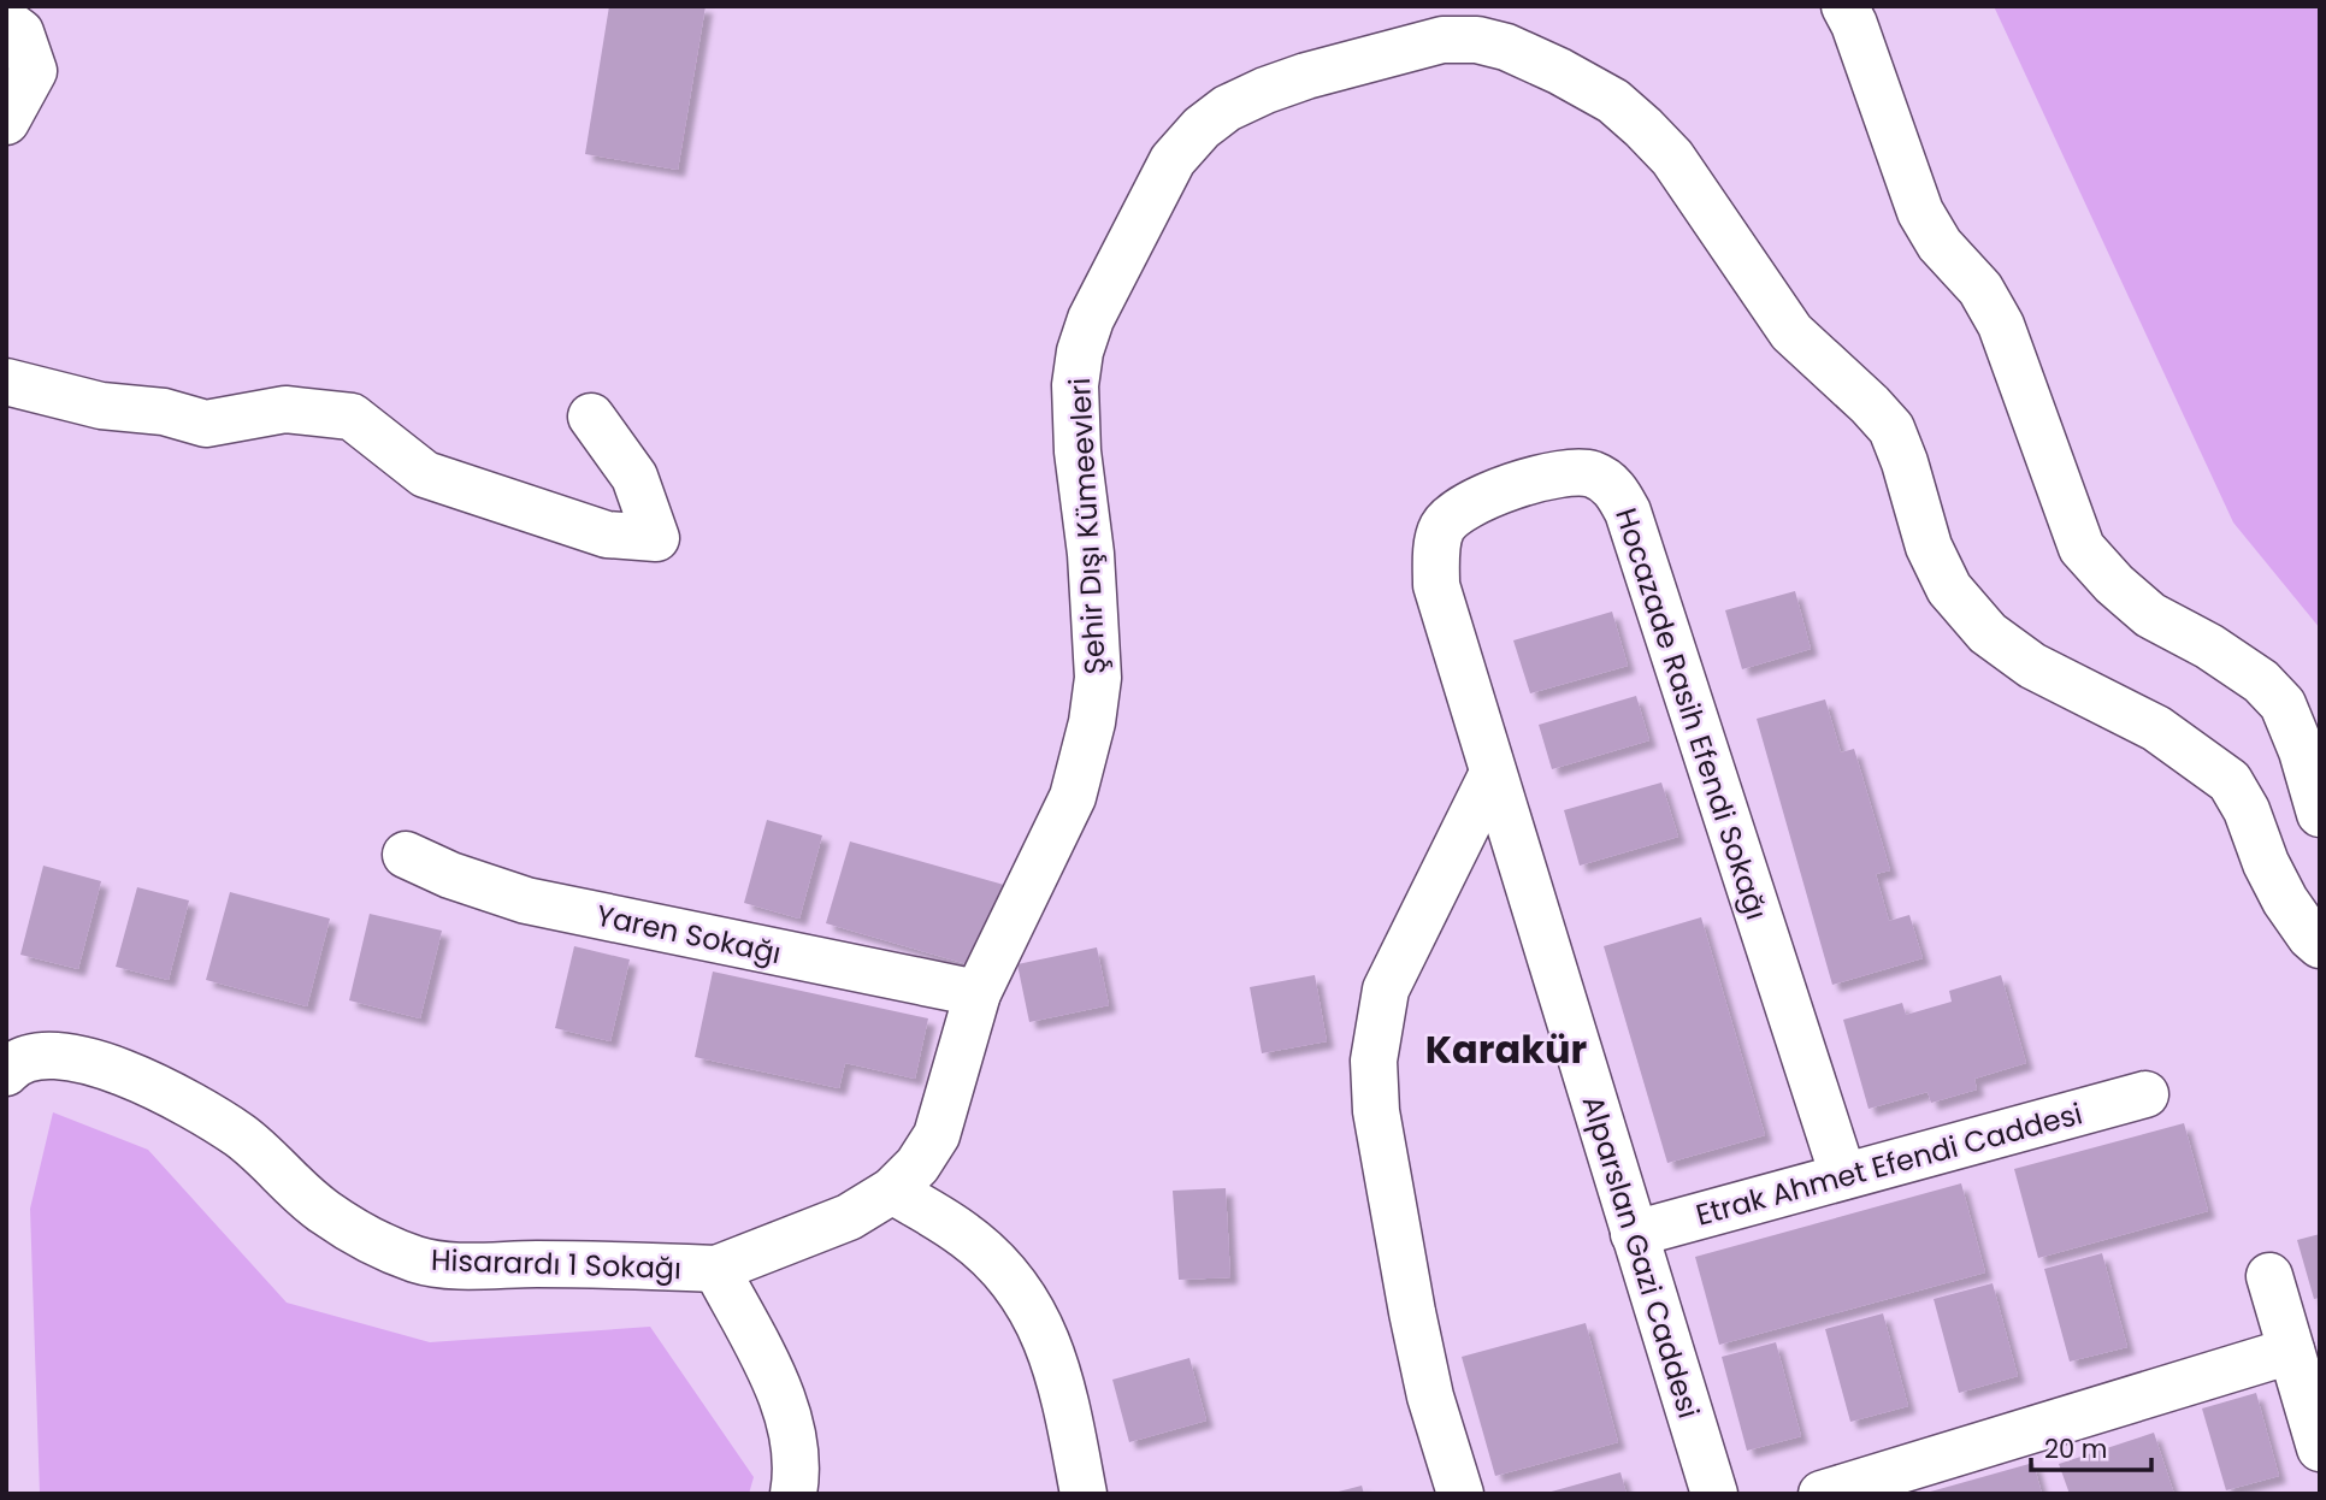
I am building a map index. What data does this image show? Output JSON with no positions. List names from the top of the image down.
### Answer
{
  "streets": {
    "street": [
      "Şehir Dışı Kümeevleri",
      "Hocazade Rasih Efendi Sokağı",
      "Yaren Sokağı",
      "Etrak Ahmet Efendi Caddesi",
      "Alparslan Gazi Caddesi",
      "Hisarardı 1 Sokağı"
    ]
  },
  "crossings": [
    ["Şehir Dışı Kümeevleri", "Yaren Sokağı"],
    ["Şehir Dışı Kümeevleri", "Hisarardı 1 Sokağı"],
    ["Hocazade Rasih Efendi Sokağı", "Etrak Ahmet Efendi Caddesi"],
    ["Hocazade Rasih Efendi Sokağı", "Alparslan Gazi Caddesi"],
    ["Etrak Ahmet Efendi Caddesi", "Alparslan Gazi Caddesi"]
  ],
  "districts": ["Karakür"],
  "scale_bar": "20 m"
}
